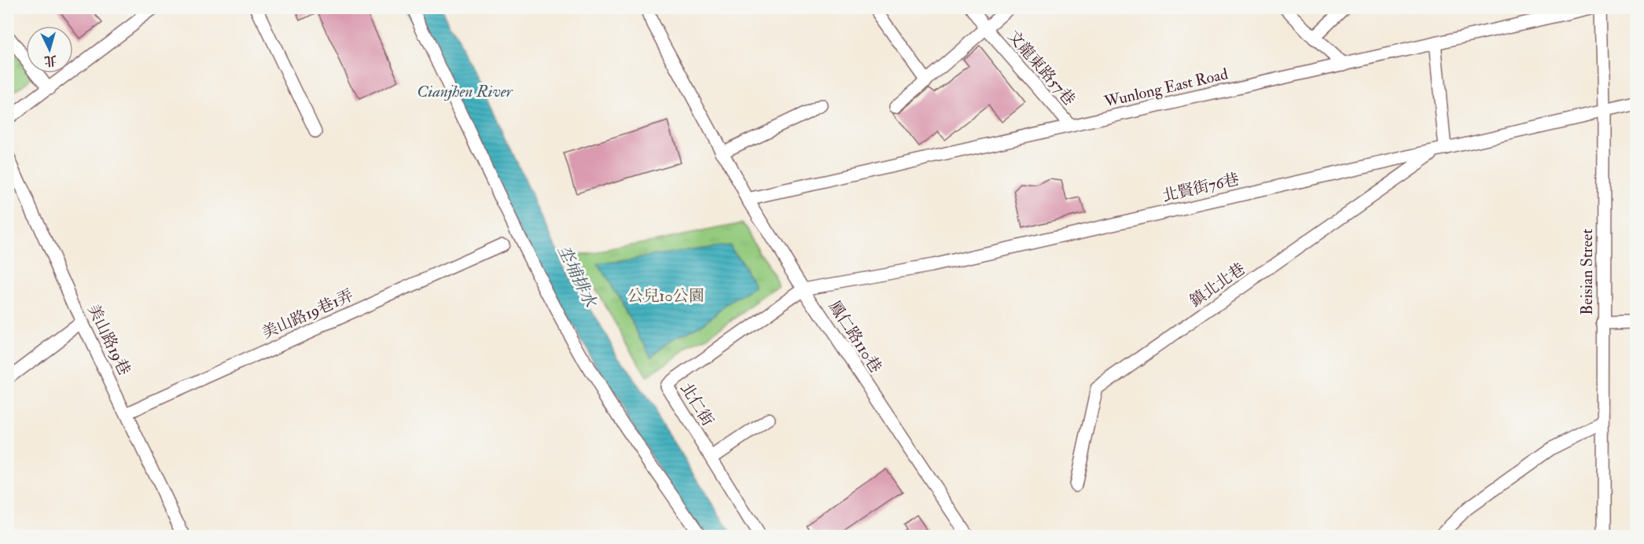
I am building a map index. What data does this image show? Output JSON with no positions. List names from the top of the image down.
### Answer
{
  "streets": {
    "street": [
      "文龍東路57巷",
      "Wunlong East Road",
      "北賢街76巷",
      "Beisian Street",
      "鎮北北巷",
      "美山路19巷1弄",
      "鳳仁路110巷",
      "美山路19巷",
      "北仁街"
    ]
  },
  "crossings": [
    ["文龍東路57巷", "Wunlong East Road"],
    ["Wunlong East Road", "鳳仁路110巷"],
    ["北賢街76巷", "Beisian Street"],
    ["北賢街76巷", "鎮北北巷"],
    ["北賢街76巷", "鳳仁路110巷"],
    ["北賢街76巷", "北仁街"],
    ["美山路19巷1弄", "美山路19巷"],
    ["鳳仁路110巷", "北仁街"]
  ],
  "water": ["Cianjhen River", "坔埔排水"],
  "parks": ["公兒10公園"],
  "north": "bottom"
}
